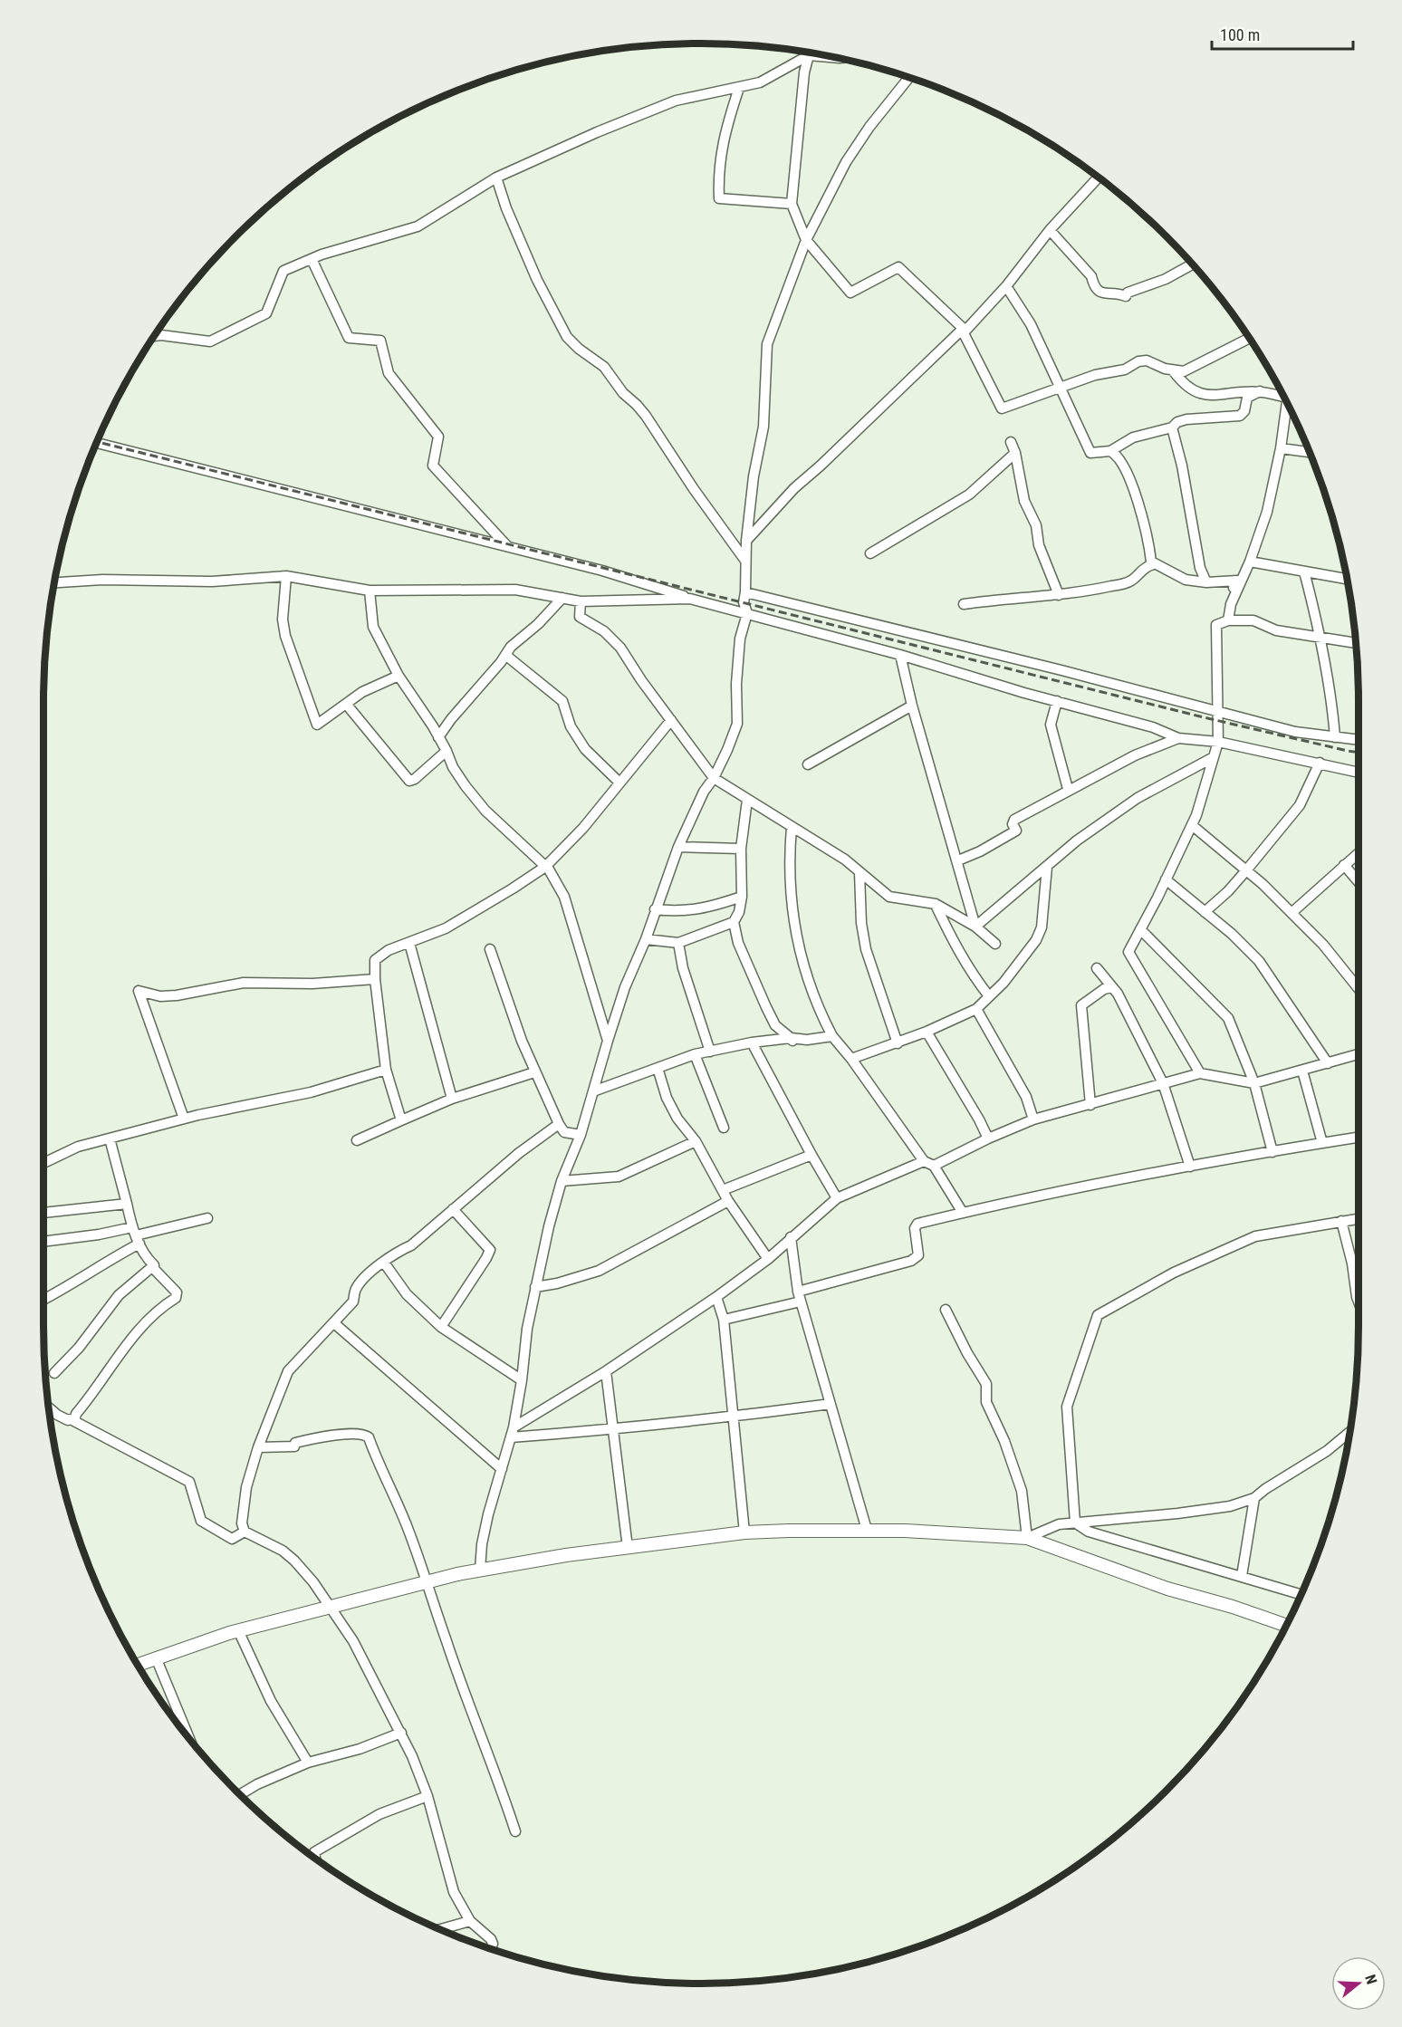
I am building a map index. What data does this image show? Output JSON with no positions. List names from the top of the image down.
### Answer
{
  "scale_bar": "100 m",
  "north": "right"
}
